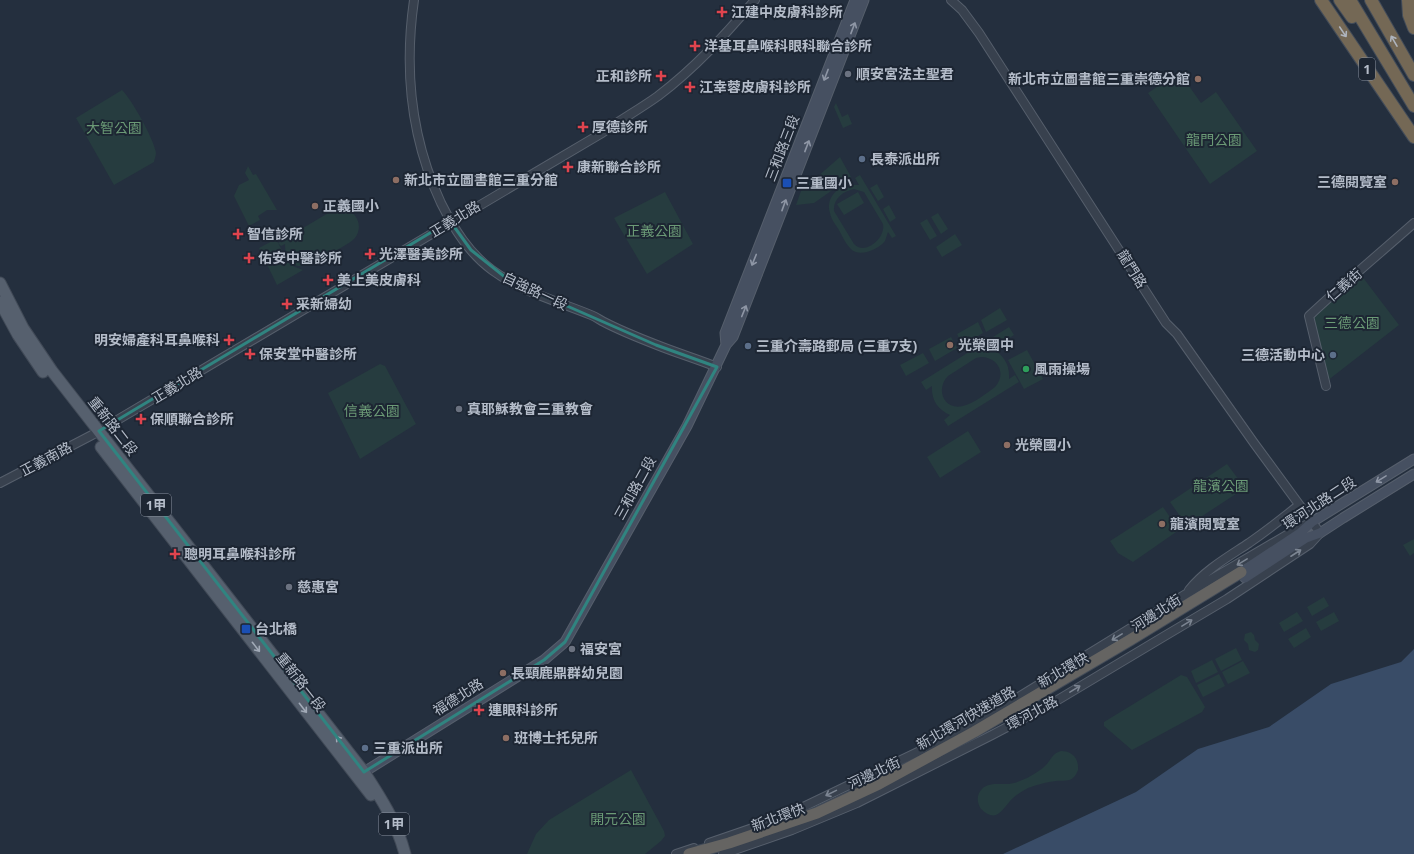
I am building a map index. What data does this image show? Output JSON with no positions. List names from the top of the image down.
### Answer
{
  "streets": {
    "highway": ["1", "新北環快", "新北環河快速道路"],
    "main road": [
      "三和路三段",
      "重新路二段",
      "三和路二段",
      "環河北路二段",
      "1甲",
      "重新路一段",
      "福德北路"
    ],
    "street": [
      "正義北路",
      "龍門路",
      "仁義街",
      "自強路一段",
      "正義南路",
      "河邊北街",
      "環河北路"
    ]
  },
  "crossings": [
    ["三和路三段", "三和路二段"],
    ["正義北路", "自強路一段"],
    ["正義北路", "重新路二段"],
    ["正義北路", "正義南路"],
    ["龍門路", "環河北路二段"],
    ["龍門路", "河邊北街"],
    ["龍門路", "環河北路"],
    ["自強路一段", "三和路二段"],
    ["重新路二段", "正義南路"],
    ["重新路二段", "重新路一段"],
    ["三和路二段", "福德北路"],
    ["環河北路二段", "河邊北街"],
    ["環河北路二段", "新北環快"],
    ["環河北路二段", "環河北路"],
    ["環河北路二段", "新北環河快速道路"],
    ["1甲", "重新路一段"],
    ["新北環快", "新北環河快速道路"],
    ["重新路一段", "福德北路"]
  ],
  "one_way": ["河邊北街", "環河北路"],
  "parks": [
    "大智公園",
    "龍門公園",
    "正義公園",
    "三德公園",
    "信義公園",
    "龍濱公園",
    "開元公園"
  ],
  "places": {
    "health": [
      "江建中皮膚科診所",
      "洋基耳鼻喉科眼科聯合診所",
      "正和診所",
      "江幸蓉皮膚科診所",
      "厚德診所",
      "康新聯合診所",
      "智信診所",
      "光澤醫美診所",
      "佑安中醫診所",
      "美上美皮膚科",
      "采新婦幼",
      "明安婦產科耳鼻喉科",
      "保安堂中醫診所",
      "保順聯合診所",
      "聰明耳鼻喉科診所",
      "連眼科診所"
    ],
    "other": [
      "順安宮法主聖君",
      "新北市立圖書館三重崇德分館",
      "長泰派出所",
      "新北市立圖書館三重分館",
      "三德閱覽室",
      "正義國小",
      "光榮國中",
      "三重介壽路郵局 (三重7支)",
      "三德活動中心",
      "風雨操場",
      "真耶穌教會三重教會",
      "光榮國小",
      "龍濱閱覽室",
      "慈惠宮",
      "福安宮",
      "長頸鹿鼎群幼兒園",
      "班博士托兒所",
      "三重派出所"
    ],
    "transit": ["三重國小", "台北橋"]
  }
}
